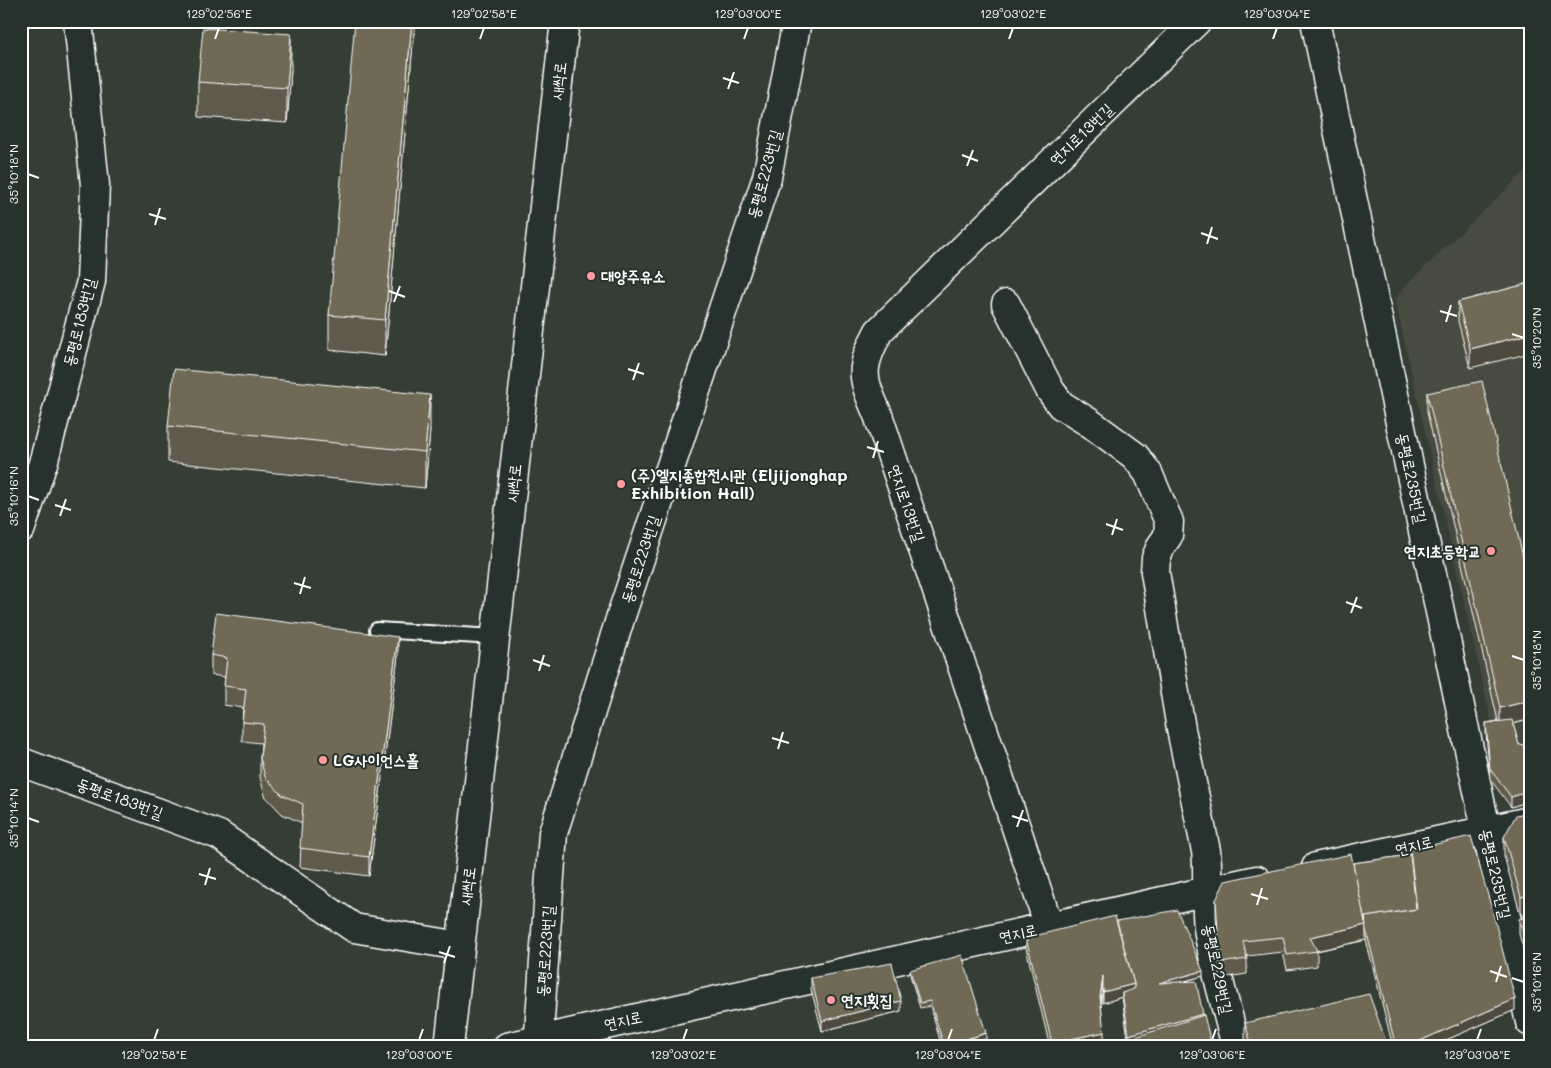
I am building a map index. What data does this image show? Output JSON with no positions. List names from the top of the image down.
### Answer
{
  "streets": {
    "street": [
      "새싹로",
      "연지로13번길",
      "동평로223번길",
      "동평로183번길",
      "동평로235번길",
      "연지로",
      "동평로229번길"
    ]
  },
  "crossings": [
    ["새싹로", "동평로183번길"],
    ["연지로13번길", "연지로"],
    ["동평로223번길", "연지로"],
    ["동평로235번길", "연지로"],
    ["연지로", "동평로229번길"]
  ],
  "places": [
    "대양주유소",
    "(주)엘지종합전시관 (Eljijonghap Exhibition Hall)",
    "연지초등학교",
    "LG사이언스홀",
    "연지횟집"
  ],
  "coordinates": [
    "129°02'56\"E",
    "129°02'58\"E",
    "129°03'00\"E",
    "129°03'02\"E",
    "129°03'04\"E",
    "35°10'18\"N",
    "35°10'20\"N",
    "35°10'16\"N",
    "35°10'14\"N",
    "129°03'06\"E",
    "129°03'08\"E"
  ]
}
